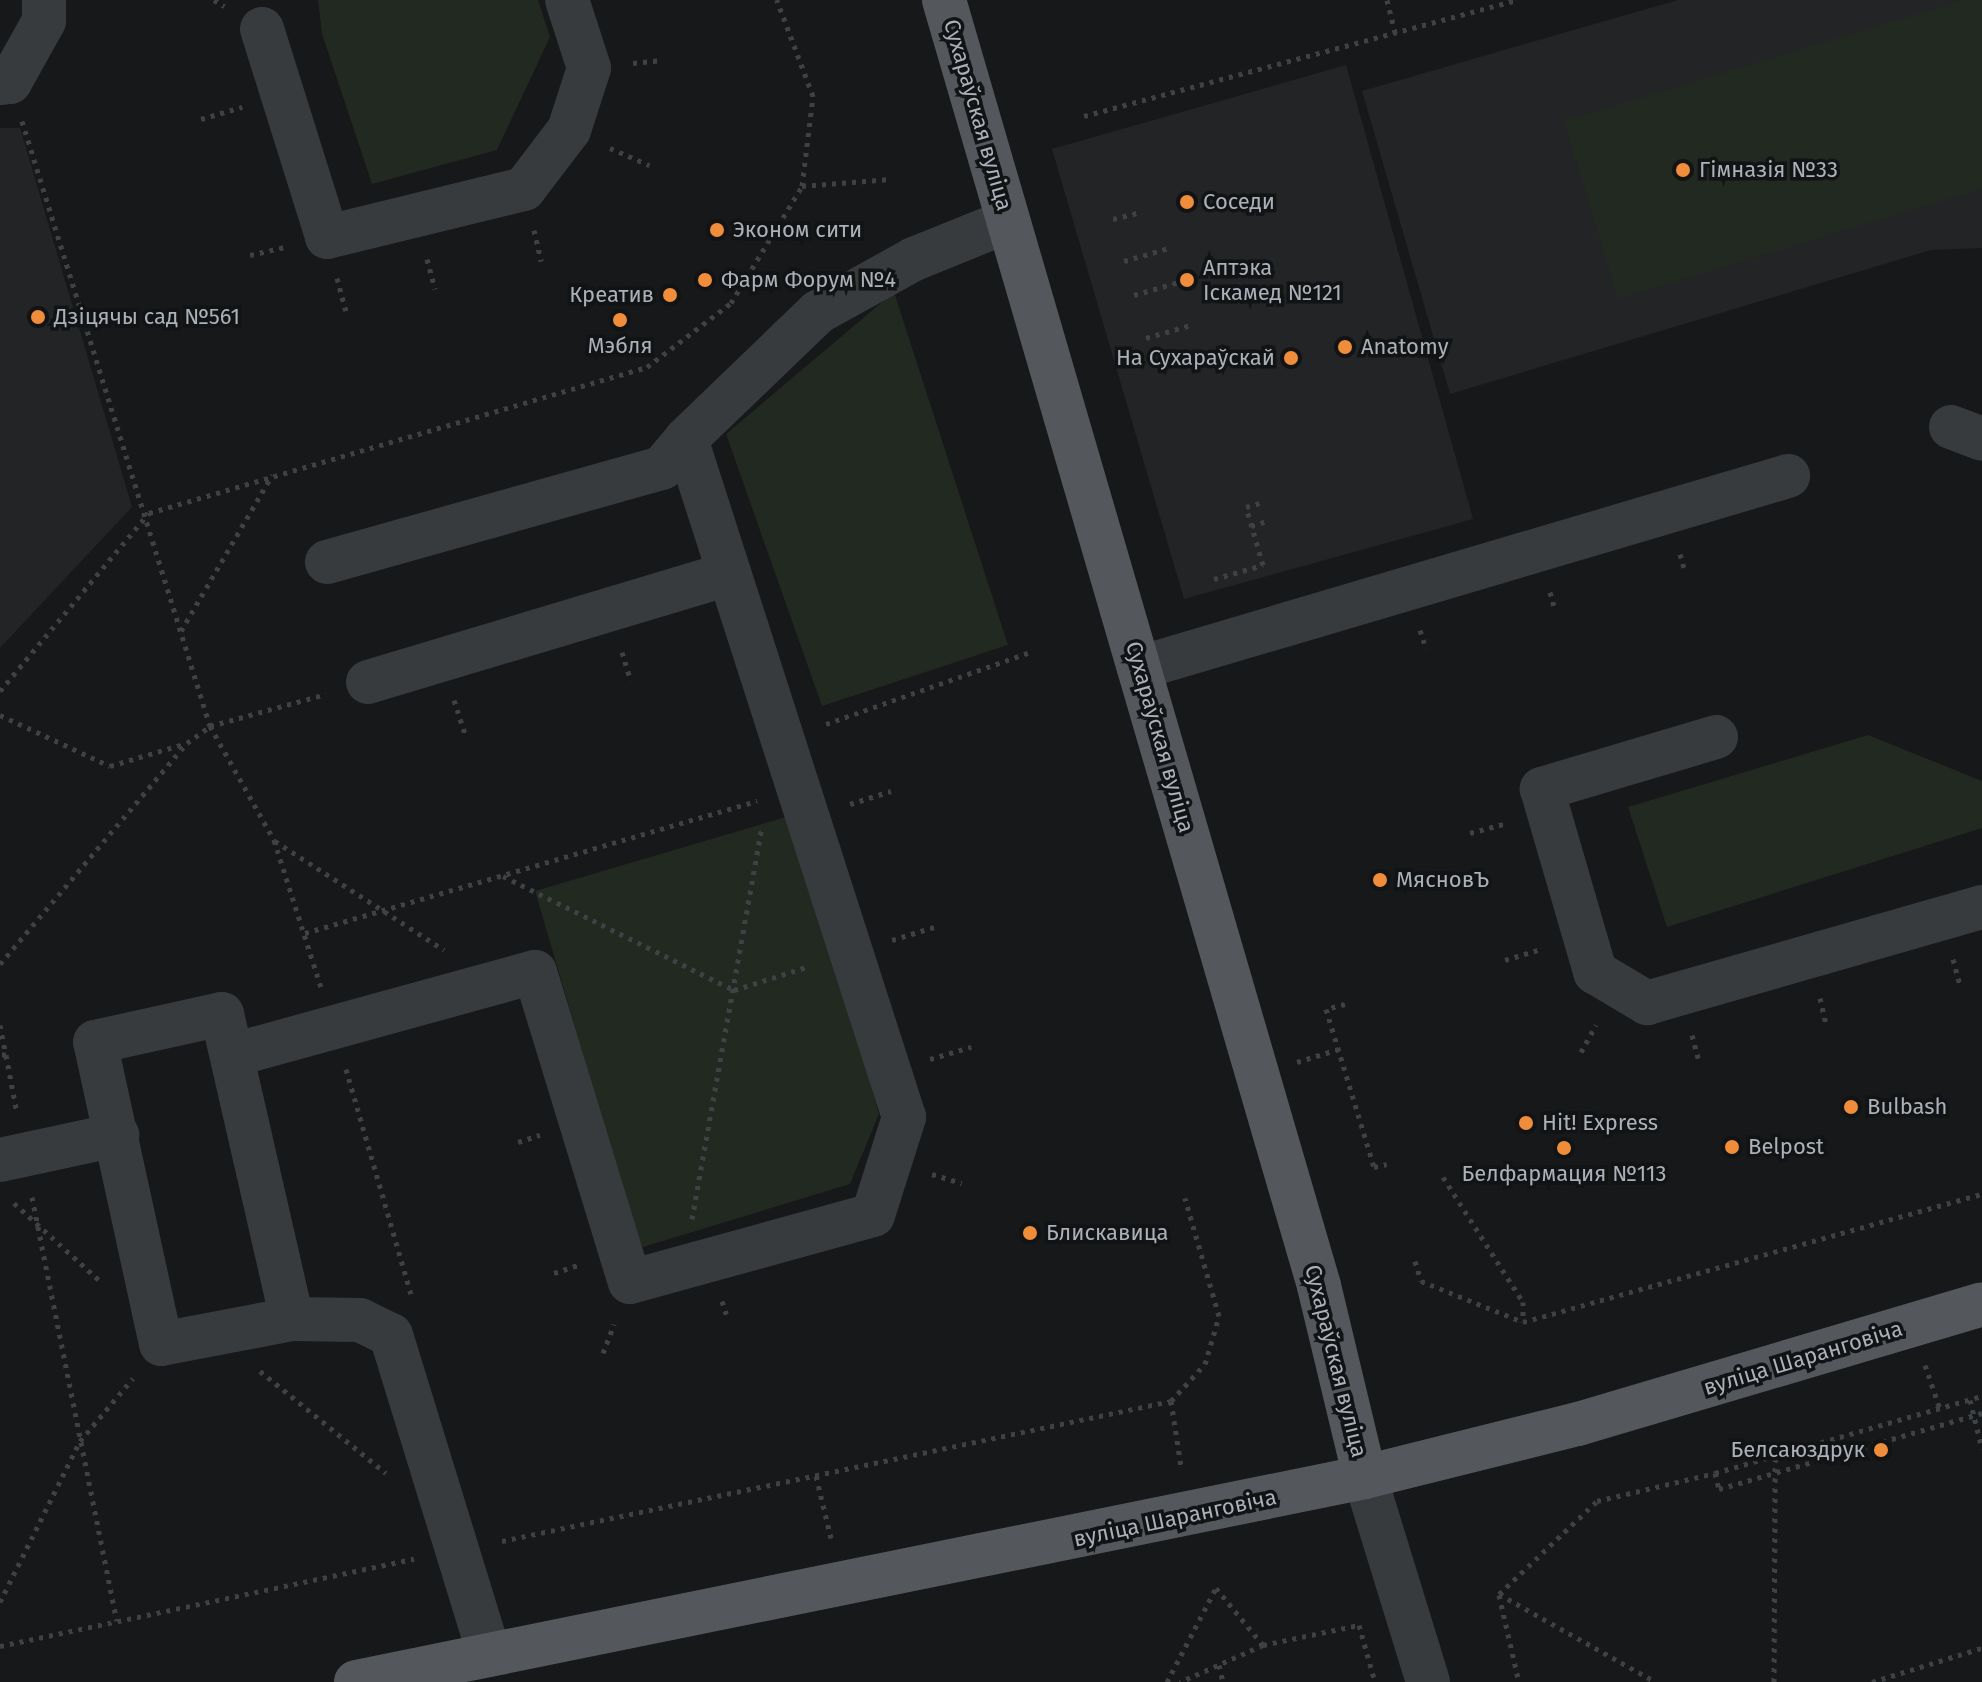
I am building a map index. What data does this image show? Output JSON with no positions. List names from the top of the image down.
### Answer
{
  "streets": {
    "main road": ["Сухараўская вуліца", "вуліца Шаранговіча"]
  },
  "crossings": [
    ["Сухараўская вуліца", "вуліца Шаранговіча"]
  ],
  "places": [
    "Гімназія №33",
    "Соседи",
    "Эконом сити",
    "Фарм Форум №4",
    "Аптэка Іскамед №121",
    "Креатив",
    "Дзіцячы сад №561",
    "Мэбля",
    "Anatomy",
    "На Сухараўскай",
    "МясновЪ",
    "Bulbash",
    "Hit! Express",
    "Belpost",
    "Белфармация №113",
    "Блискавица",
    "Белсаюздрук"
  ]
}
